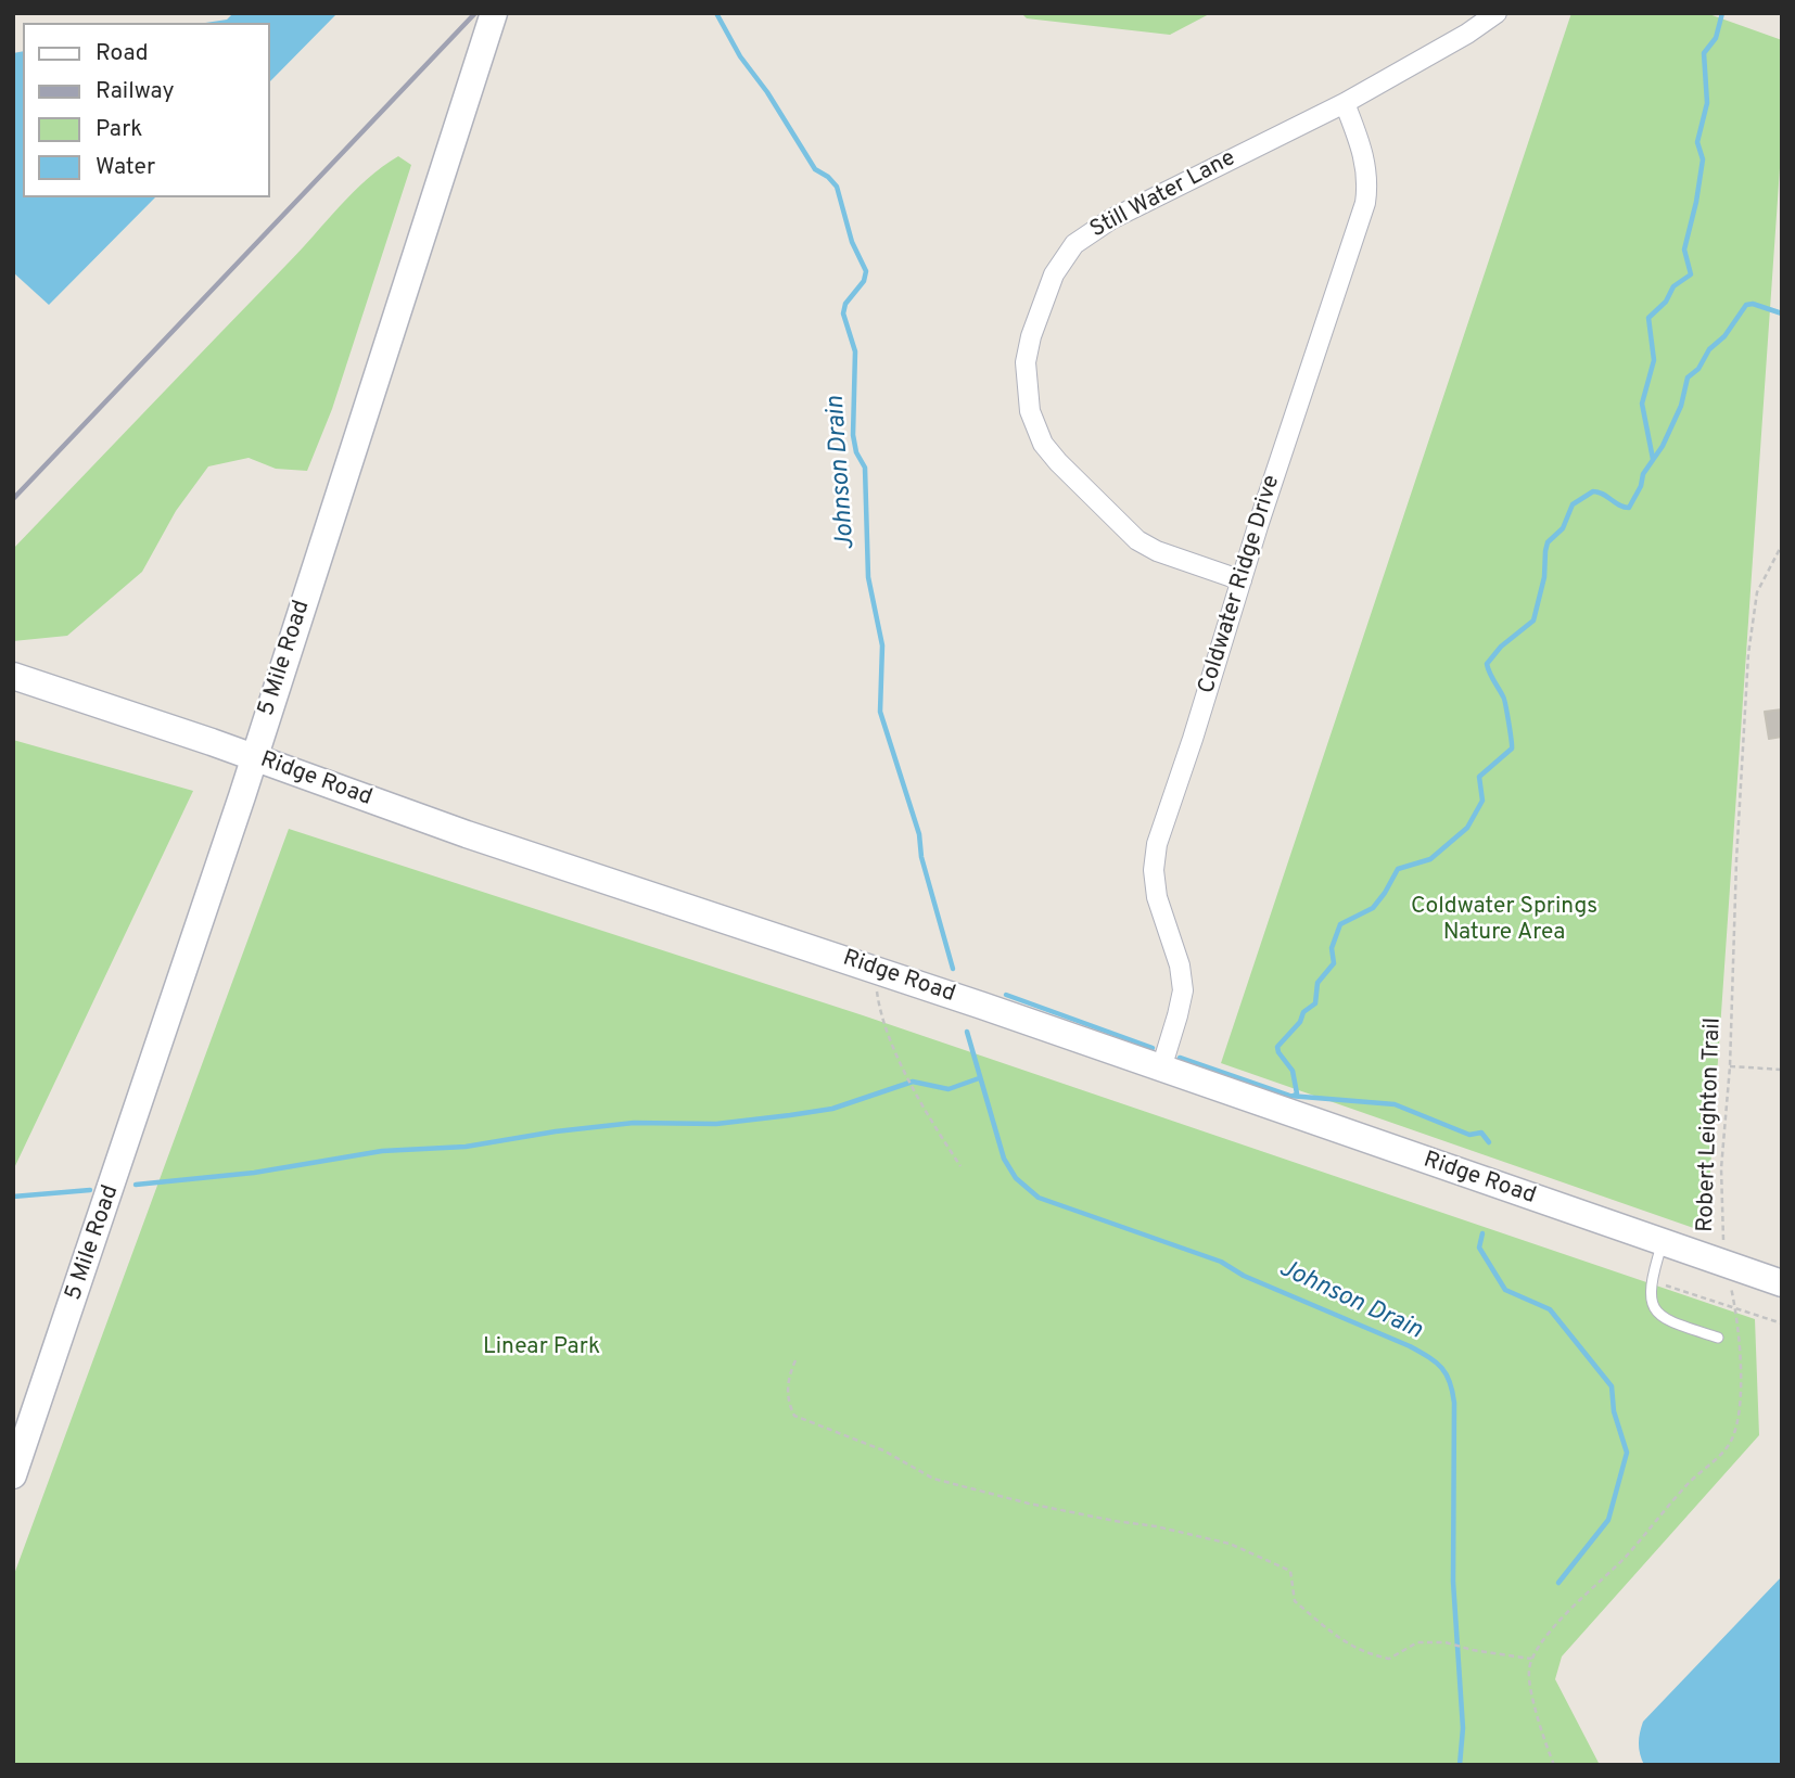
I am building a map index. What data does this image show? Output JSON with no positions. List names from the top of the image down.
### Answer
{
  "streets": {
    "street": [
      "Still Water Lane",
      "Coldwater Ridge Drive",
      "5 Mile Road",
      "Ridge Road"
    ],
    "path": ["Robert Leighton Trail"]
  },
  "crossings": [
    ["Still Water Lane", "Coldwater Ridge Drive"],
    ["Coldwater Ridge Drive", "Ridge Road"],
    ["5 Mile Road", "Ridge Road"],
    ["Ridge Road", "Robert Leighton Trail"]
  ],
  "water": ["Johnson Drain"],
  "parks": ["Coldwater Springs Nature Area", "Linear Park"],
  "legend": [
    "Road",
    "Railway",
    "Park",
    "Water"
  ]
}
